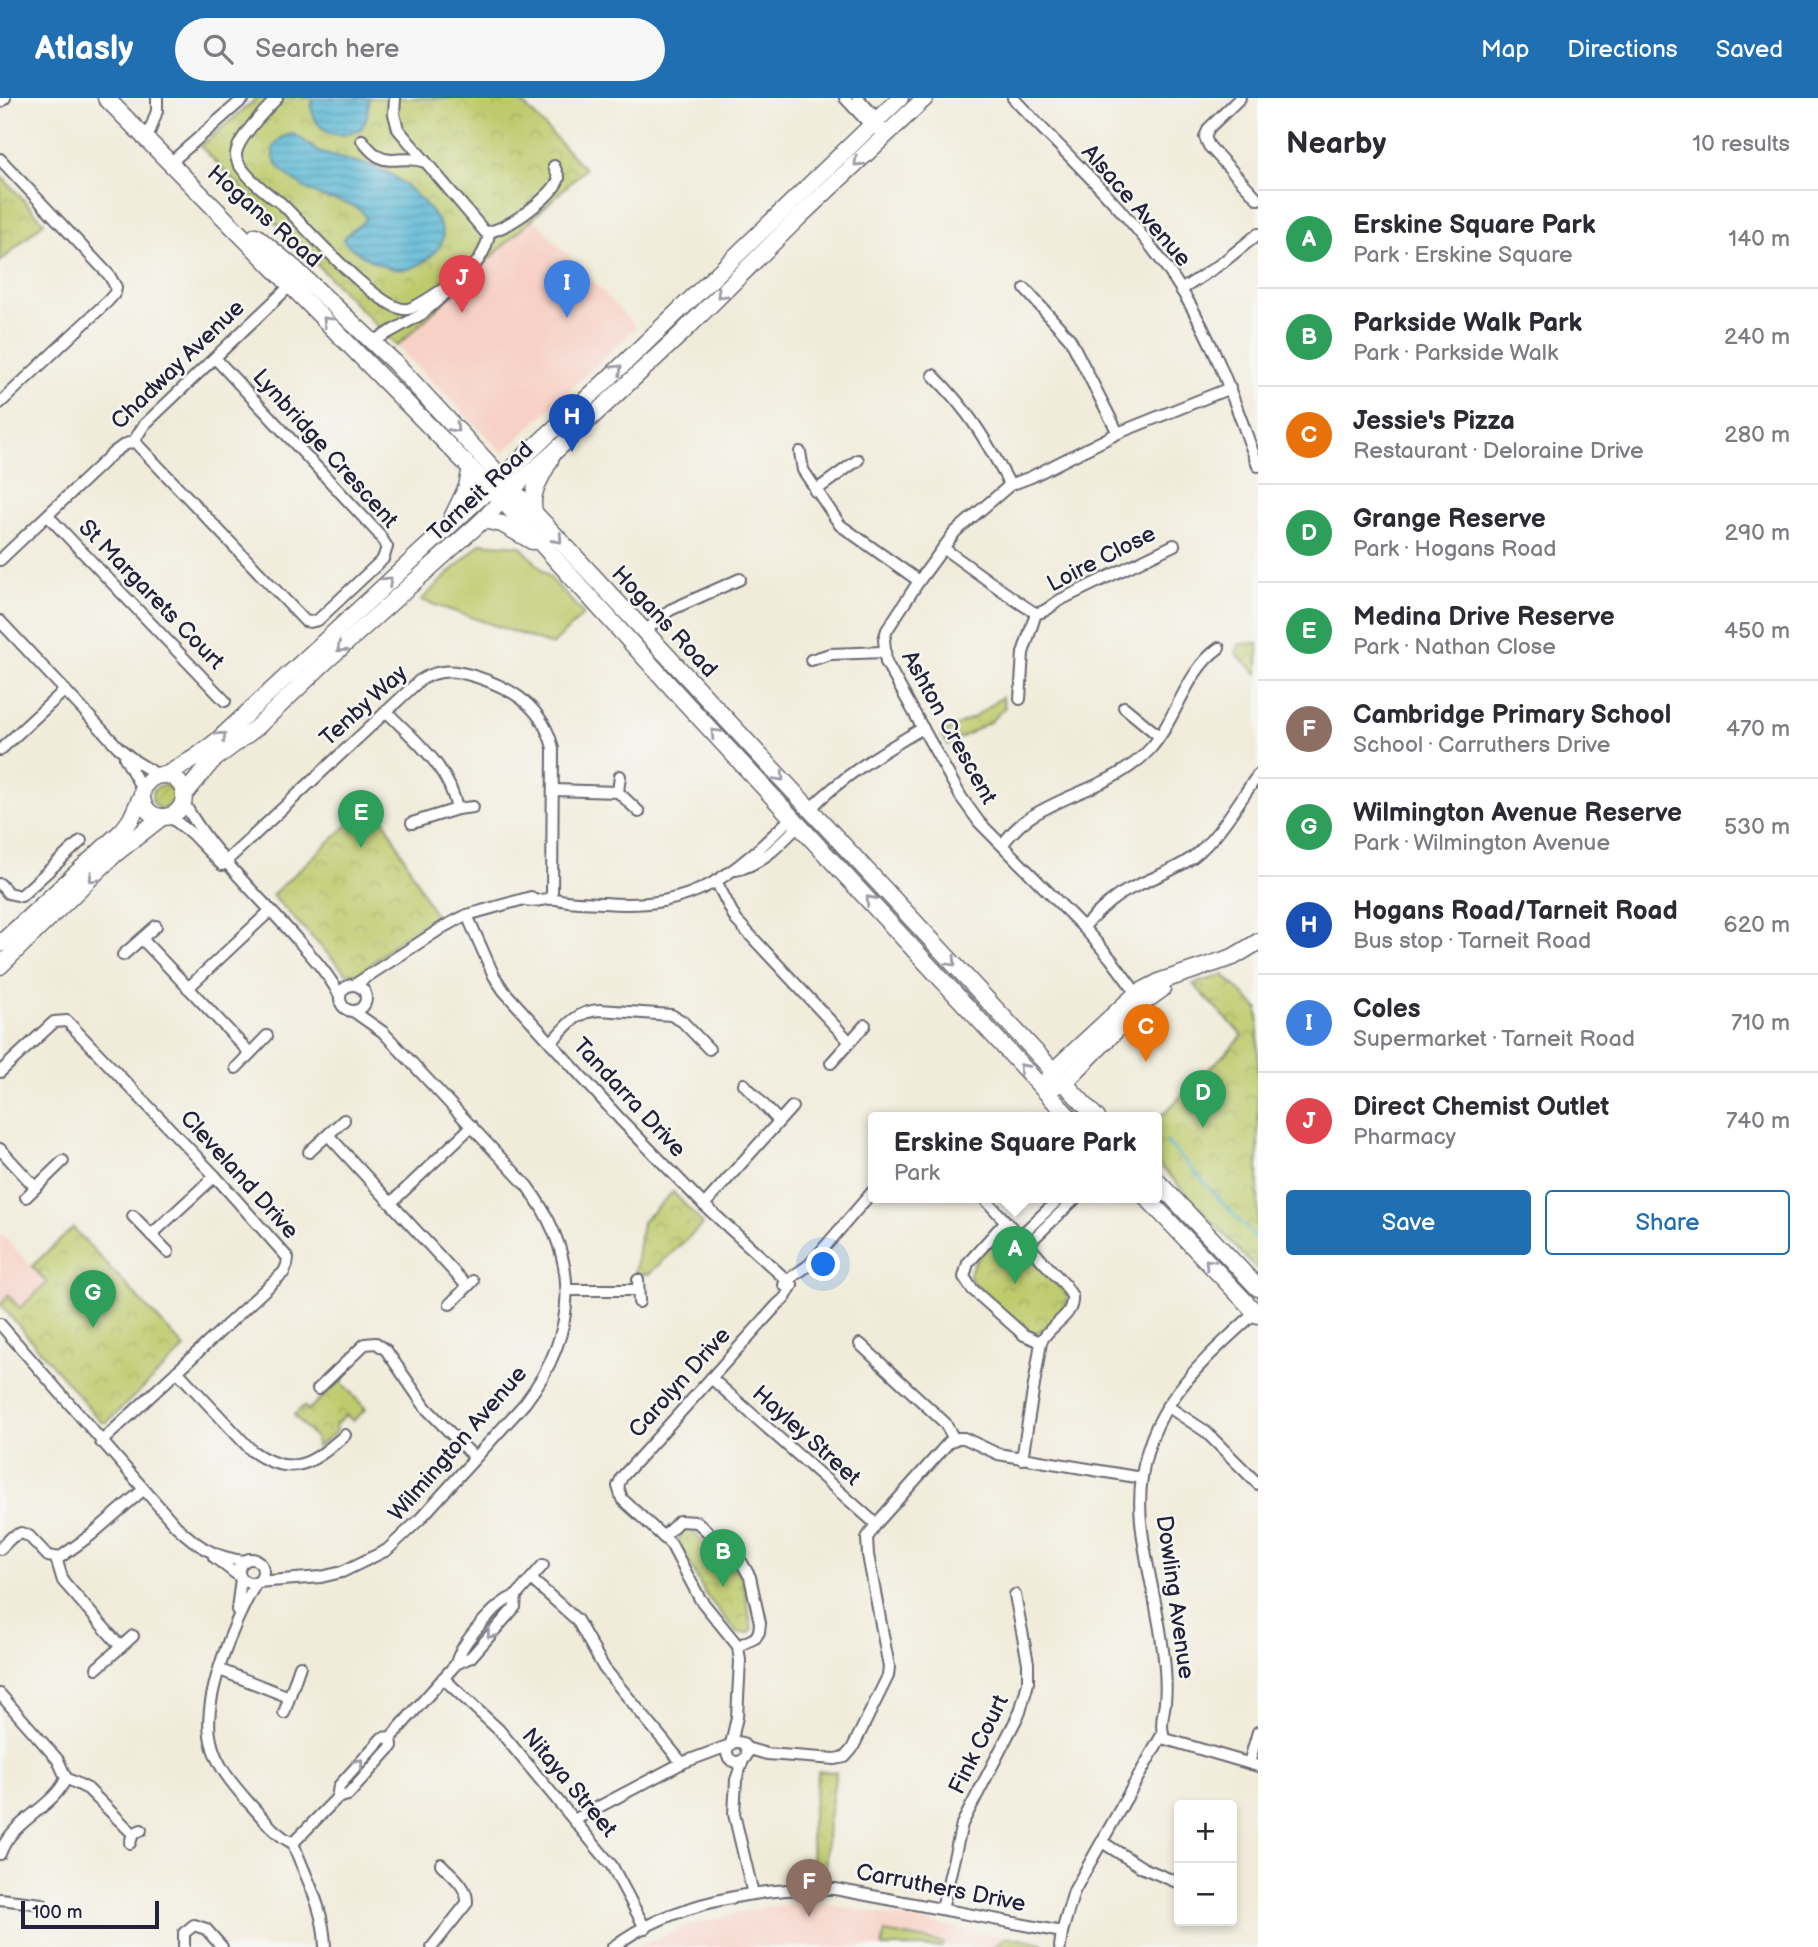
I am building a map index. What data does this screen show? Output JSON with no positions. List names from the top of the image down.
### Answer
{
  "streets": {
    "street": [
      "Alsace Avenue",
      "Hogans Road",
      "Chadway Avenue",
      "Lynbridge Crescent",
      "Tarneit Road",
      "Loire Close",
      "St Margarets Court",
      "Tenby Way",
      "Ashton Crescent",
      "Tandarra Drive",
      "Cleveland Drive",
      "Carolyn Drive",
      "Hayley Street",
      "Wilmington Avenue",
      "Dowling Avenue",
      "Fink Court",
      "Nitaya Street",
      "Carruthers Drive"
    ]
  },
  "crossings": [
    ["Alsace Avenue", "Ashton Crescent"],
    ["Hogans Road", "Chadway Avenue"],
    ["Hogans Road", "Tarneit Road"],
    ["Chadway Avenue", "Lynbridge Crescent"],
    ["Chadway Avenue", "St Margarets Court"],
    ["Loire Close", "Ashton Crescent"],
    ["Tandarra Drive", "Carolyn Drive"],
    ["Carolyn Drive", "Hayley Street"],
    ["Dowling Avenue", "Carruthers Drive"],
    ["Fink Court", "Carruthers Drive"],
    ["Nitaya Street", "Carruthers Drive"]
  ],
  "scale_bar": "100 m",
  "page": {
    "header": "Atlasly",
    "search": "Search here",
    "nav": ["Map", "Directions", "Saved"],
    "heading": ["Nearby", "10 results"],
    "list": [
      {
        "mark": "A",
        "name": "Erskine Square Park",
        "note": "Park · Erskine Square",
        "value": "140 m"
      },
      {
        "mark": "B",
        "name": "Parkside Walk Park",
        "note": "Park · Parkside Walk",
        "value": "240 m"
      },
      {
        "mark": "C",
        "name": "Jessie's Pizza",
        "note": "Restaurant · Deloraine Drive",
        "value": "280 m"
      },
      {
        "mark": "D",
        "name": "Grange Reserve",
        "note": "Park · Hogans Road",
        "value": "290 m"
      },
      {
        "mark": "E",
        "name": "Medina Drive Reserve",
        "note": "Park · Nathan Close",
        "value": "450 m"
      },
      {
        "mark": "F",
        "name": "Cambridge Primary School",
        "note": "School · Carruthers Drive",
        "value": "470 m"
      },
      {
        "mark": "G",
        "name": "Wilmington Avenue Reserve",
        "note": "Park · Wilmington Avenue",
        "value": "530 m"
      },
      {
        "mark": "H",
        "name": "Hogans Road/Tarneit Road",
        "note": "Bus stop · Tarneit Road",
        "value": "620 m"
      },
      {
        "mark": "I",
        "name": "Coles",
        "note": "Supermarket · Tarneit Road",
        "value": "710 m"
      },
      {
        "mark": "J",
        "name": "Direct Chemist Outlet",
        "note": "Pharmacy",
        "value": "740 m"
      }
    ],
    "pins": [
      "J",
      "I",
      "H",
      "E",
      "C",
      "D",
      "A",
      "G",
      "B",
      "F"
    ],
    "popup": ["Erskine Square Park", "Park"],
    "buttons": ["Save", "Share"],
    "map_buttons": ["+", "−"],
    "scale": "100 m"
  }
}
